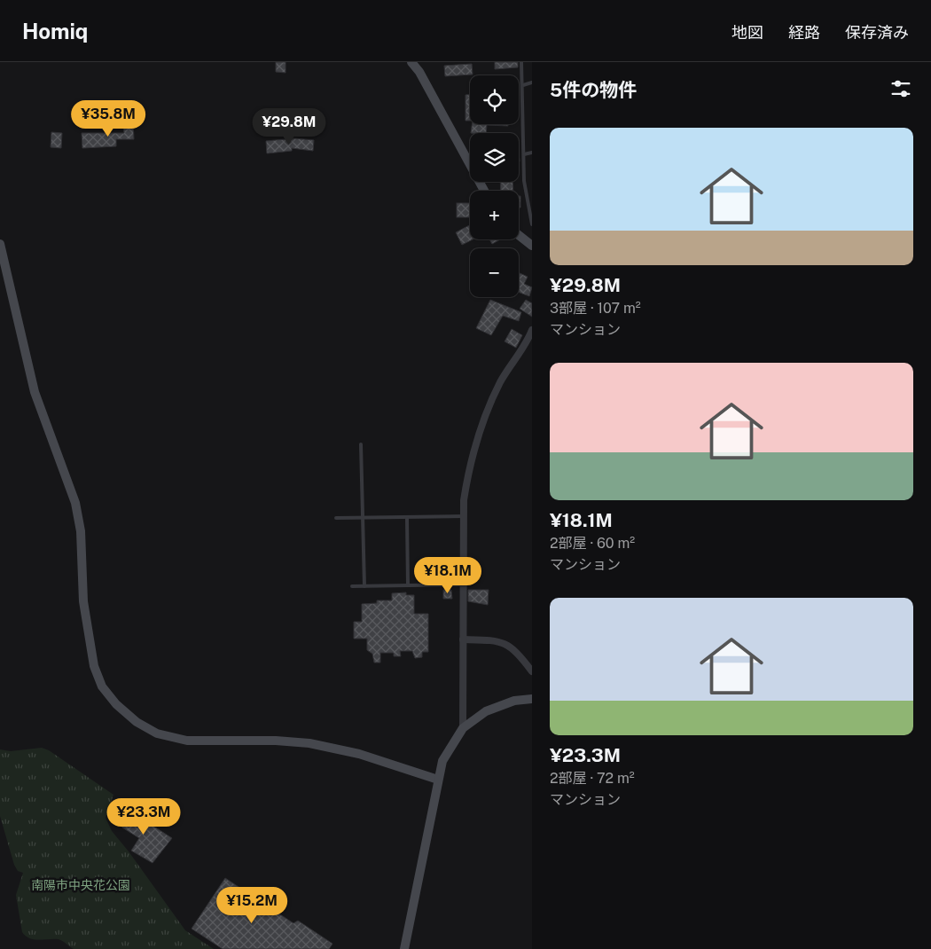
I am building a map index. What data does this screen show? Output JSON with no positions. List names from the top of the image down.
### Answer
{
  "parks": ["南陽市中央花公園"],
  "page": {
    "header": "Homiq",
    "nav": ["地図", "経路", "保存済み"],
    "heading": "5件の物件",
    "map_buttons": ["+", "−"],
    "price": [
      "¥35.8M",
      "¥29.8M",
      "¥18.1M",
      "¥23.3M",
      "¥15.2M"
    ],
    "list": [
      {
        "name": "¥29.8M",
        "note": "3部屋 · 107 m² · マンション"
      },
      {
        "name": "¥18.1M",
        "note": "2部屋 · 60 m² · マンション"
      },
      {
        "name": "¥23.3M",
        "note": "2部屋 · 72 m² · マンション"
      }
    ]
  }
}
